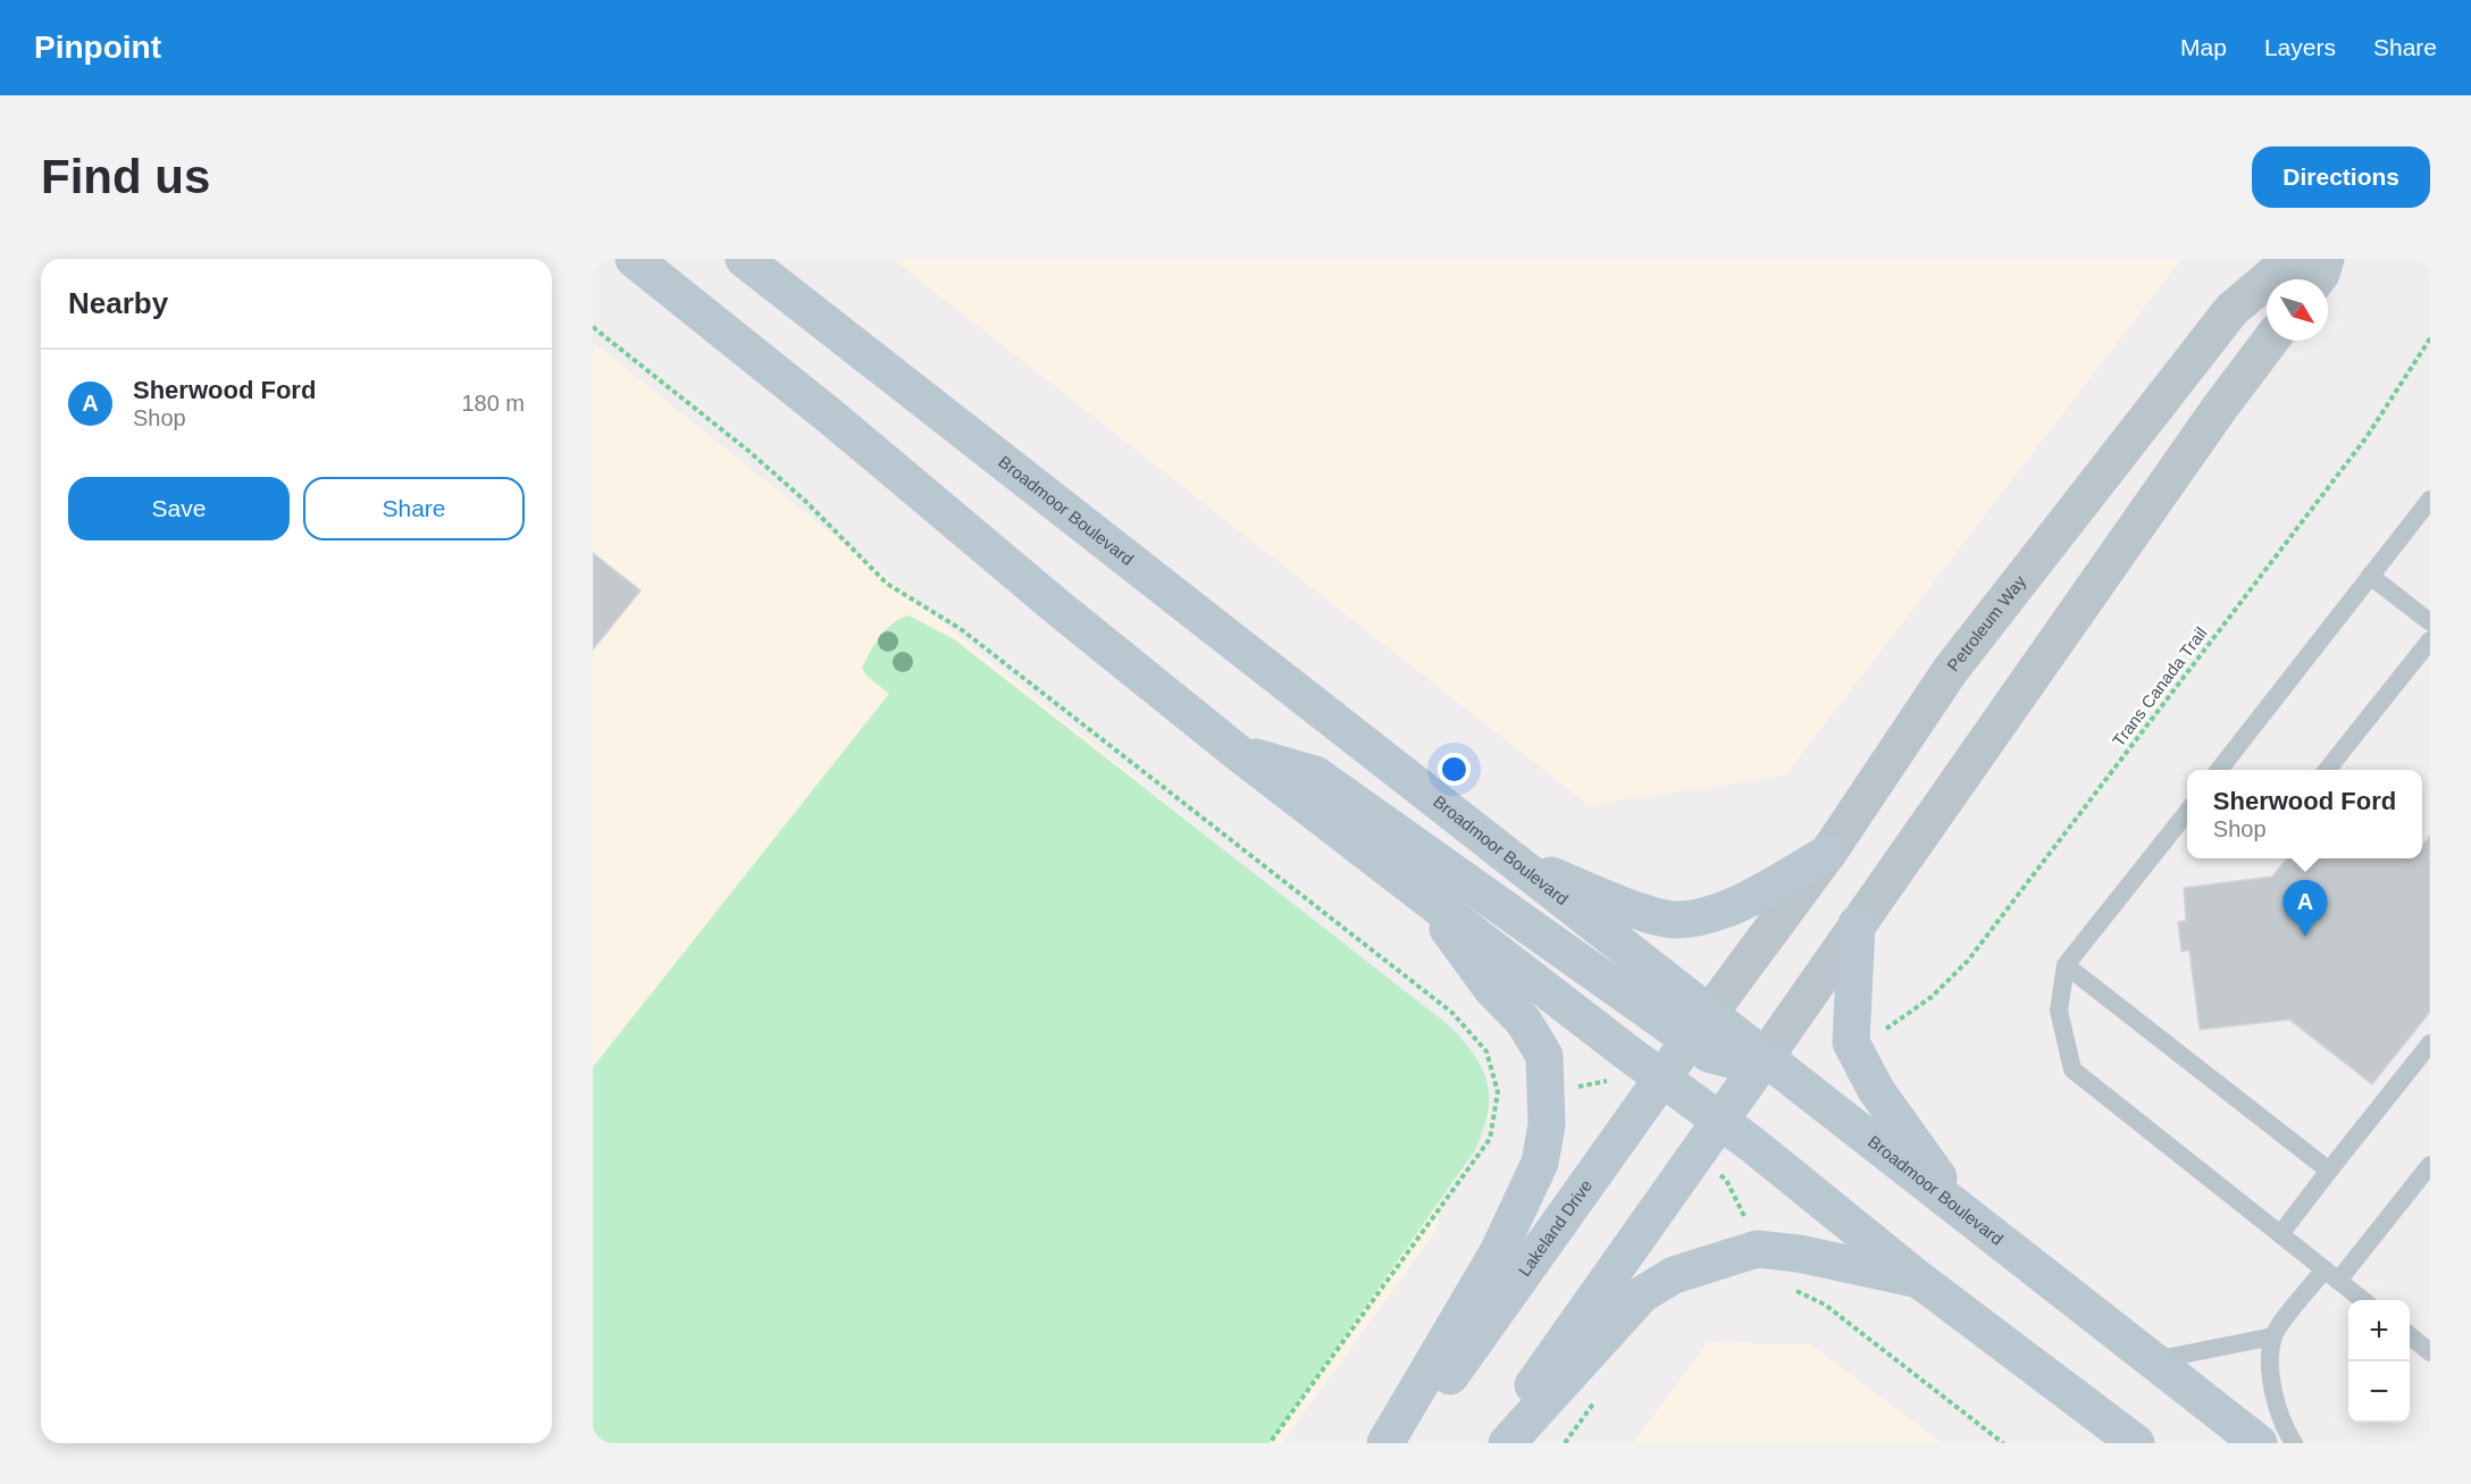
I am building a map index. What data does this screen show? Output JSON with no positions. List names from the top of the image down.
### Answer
{
  "streets": {
    "main road": ["Broadmoor Boulevard", "Lakeland Drive"],
    "street": ["Petroleum Way"],
    "path": ["Trans Canada Trail"]
  },
  "crossings": [
    ["Broadmoor Boulevard", "Petroleum Way"],
    ["Broadmoor Boulevard", "Lakeland Drive"],
    ["Petroleum Way", "Lakeland Drive"]
  ],
  "north": "bottom right",
  "page": {
    "header": "Pinpoint",
    "nav": ["Map", "Layers", "Share"],
    "buttons": [
      "Directions",
      ["Save", "Share"]
    ],
    "title": "Find us",
    "heading": "Nearby",
    "list": [
      {
        "mark": "A",
        "name": "Sherwood Ford",
        "note": "Shop",
        "value": "180 m"
      }
    ],
    "popup": ["Sherwood Ford", "Shop"],
    "pins": "A",
    "map_buttons": ["+", "−"]
  }
}
